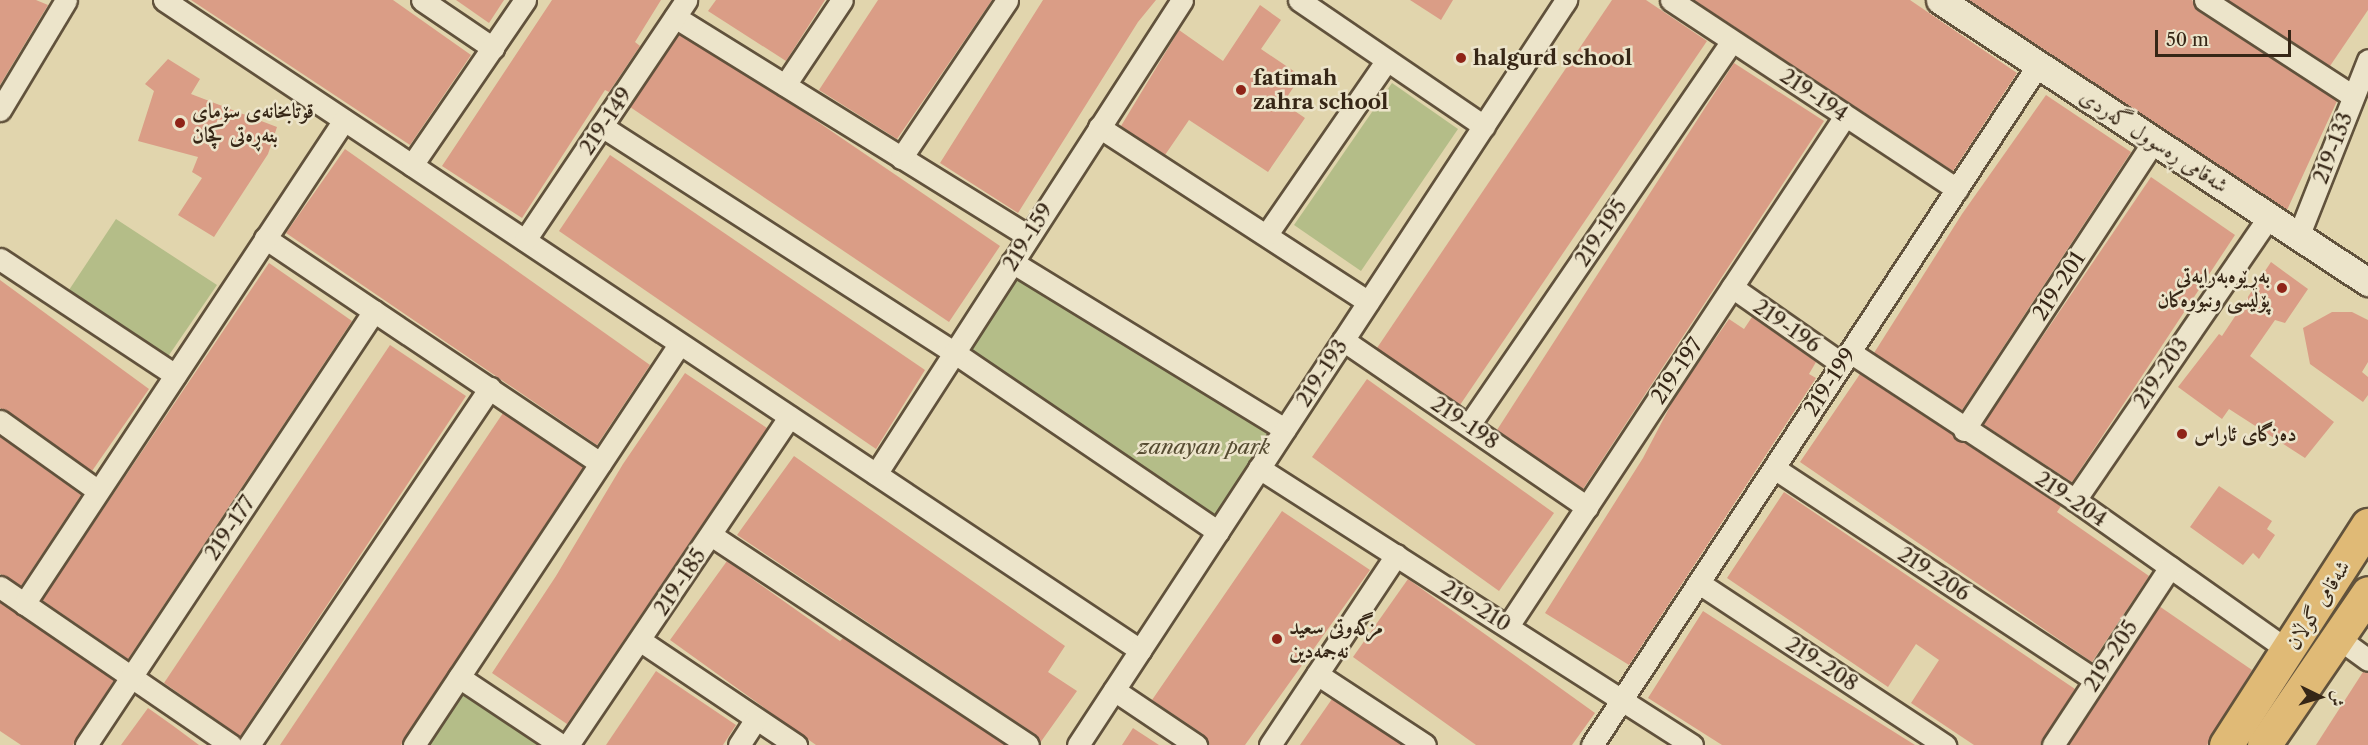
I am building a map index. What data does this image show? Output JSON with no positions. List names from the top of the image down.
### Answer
{
  "streets": {
    "main road": ["شەقامی گوڵان"],
    "street": [
      "219-194",
      "219-149",
      "شەقامی ڕەسوول گەردی",
      "219-133",
      "219-195",
      "219-159",
      "219-201",
      "219-196",
      "219-197",
      "219-193",
      "219-203",
      "219-199",
      "219-198",
      "219-204",
      "219-177",
      "219-206",
      "219-185",
      "219-210",
      "219-205",
      "219-208"
    ]
  },
  "crossings": [
    ["219-194", "219-195"],
    ["219-194", "219-197"],
    ["219-194", "219-199"],
    ["شەقامی ڕەسوول گەردی", "219-133"],
    ["شەقامی ڕەسوول گەردی", "219-201"],
    ["شەقامی ڕەسوول گەردی", "219-203"],
    ["شەقامی ڕەسوول گەردی", "219-199"],
    ["219-195", "219-198"],
    ["219-201", "219-204"],
    ["219-196", "219-197"],
    ["219-196", "219-199"],
    ["219-196", "219-204"],
    ["219-197", "219-198"],
    ["219-197", "219-210"],
    ["219-193", "219-198"],
    ["219-193", "219-210"],
    ["219-203", "219-204"],
    ["219-199", "219-204"],
    ["219-199", "219-206"],
    ["219-199", "219-210"],
    ["219-199", "219-208"],
    ["219-204", "شەقامی گوڵان"],
    ["219-204", "219-205"],
    ["219-206", "219-205"]
  ],
  "parks": ["zanayan park"],
  "places": [
    "halgurd school",
    "fatimah zahra school",
    "قوتابخانەی سۆمای بنەڕەتی کچان",
    "بەڕێوەبەرایەتی پۆلیسی ونبووەکان",
    "دەزگای ئاراس",
    "مزگەوتی سعید نەجمەدین"
  ],
  "scale_bar": "50 m",
  "north": "right"
}
